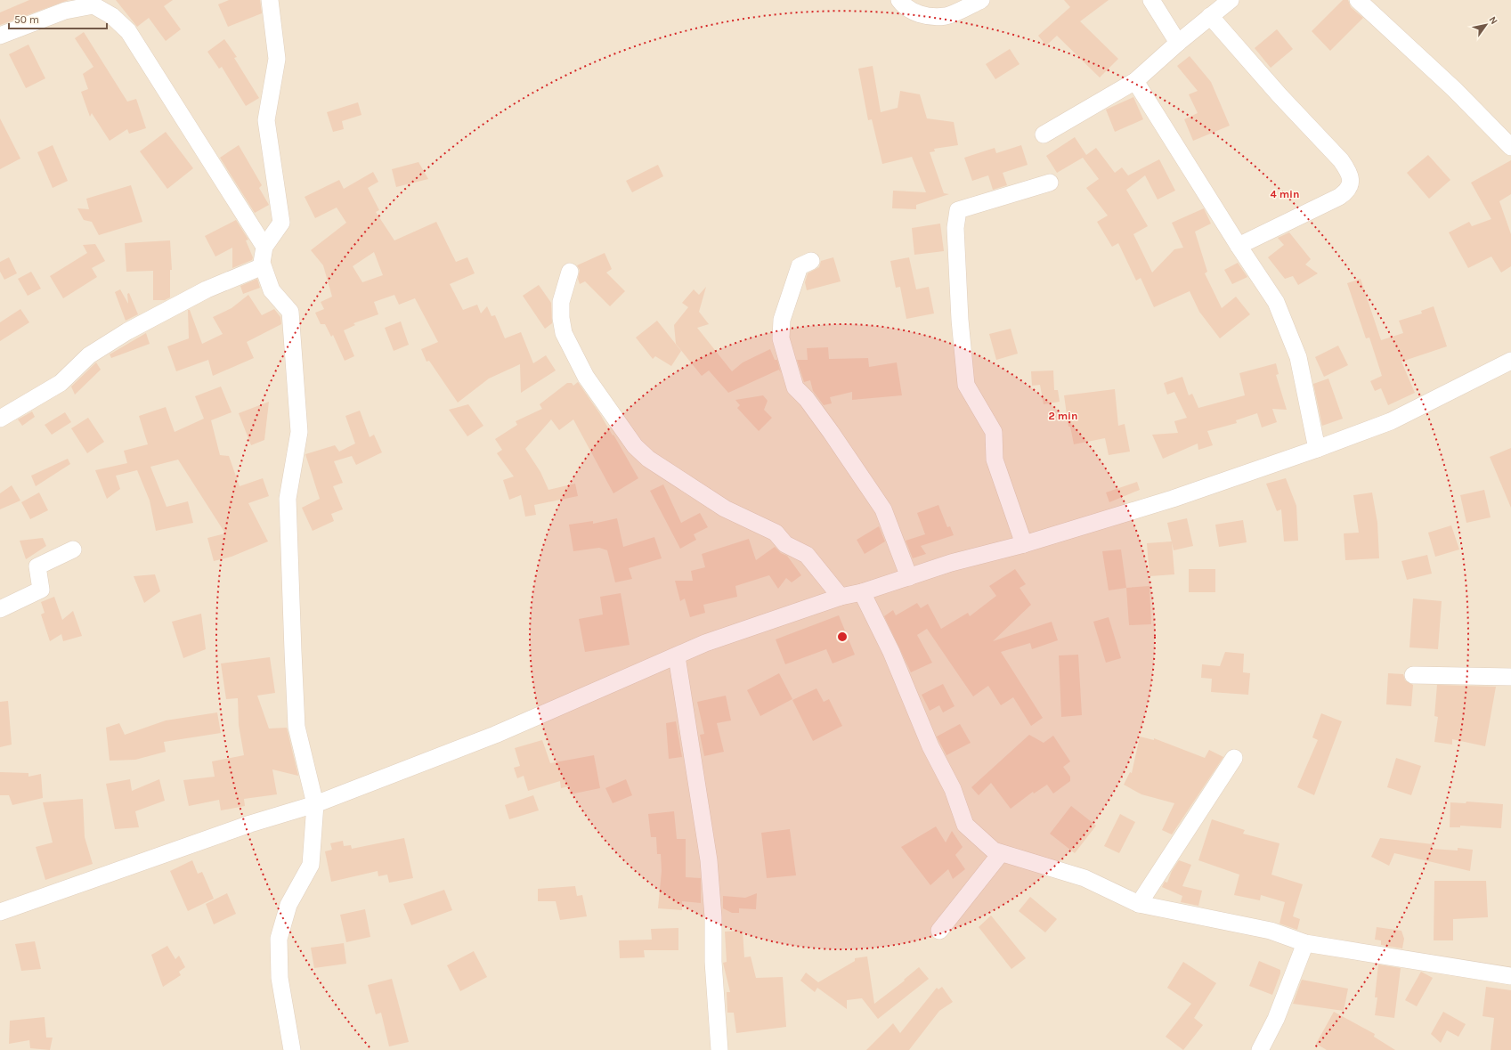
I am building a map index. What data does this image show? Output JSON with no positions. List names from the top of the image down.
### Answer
{
  "scale_bar": "50 m",
  "north": "top right",
  "rings": ["4 min", "2 min"]
}
